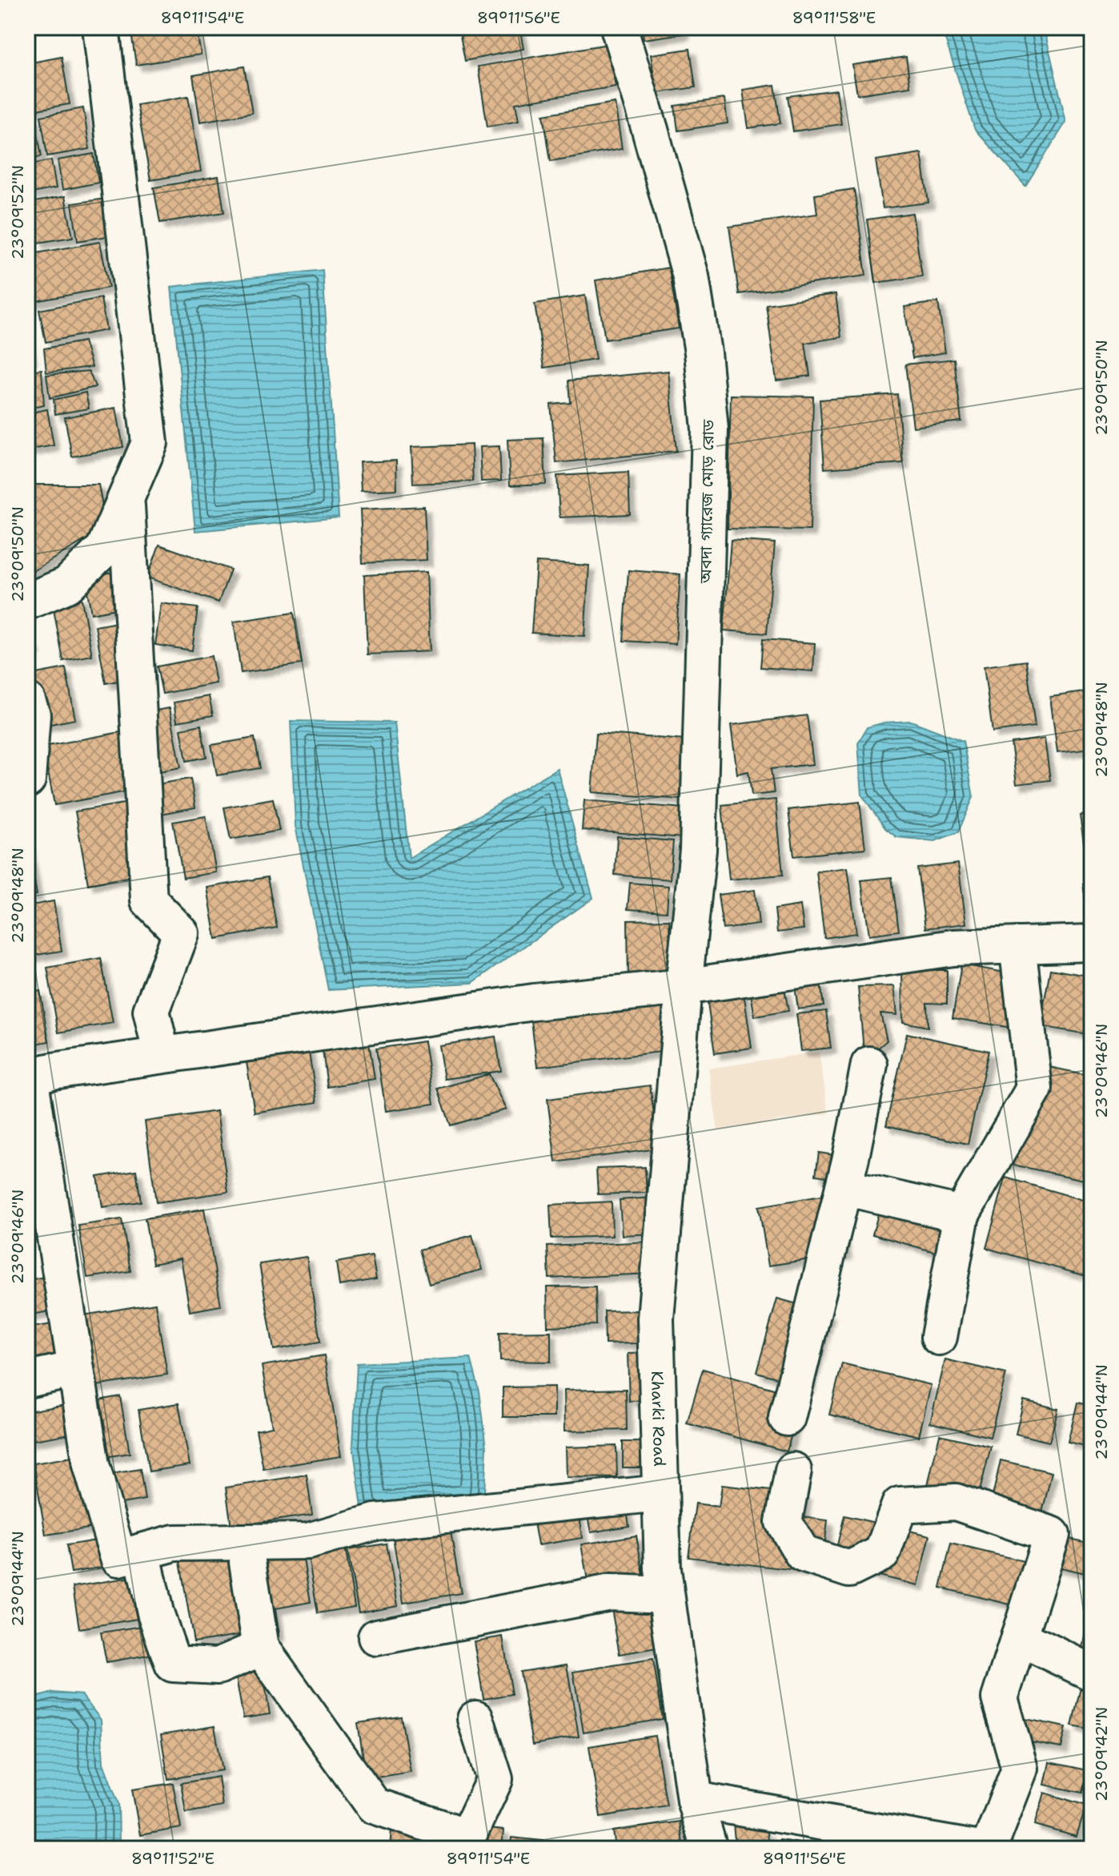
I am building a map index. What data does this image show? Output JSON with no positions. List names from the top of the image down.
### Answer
{
  "streets": {
    "street": ["অবদা গ্যারেজ মোড় রোড", "Kharki Road"]
  },
  "crossings": [
    ["অবদা গ্যারেজ মোড় রোড", "Kharki Road"]
  ],
  "coordinates": [
    "89°11'54\"E",
    "89°11'56\"E",
    "89°11'58\"E",
    "23°09'52\"N",
    "23°09'50\"N",
    "23°09'48\"N",
    "23°09'46\"N",
    "23°09'44\"N",
    "23°09'42\"N",
    "89°11'52\"E"
  ]
}
